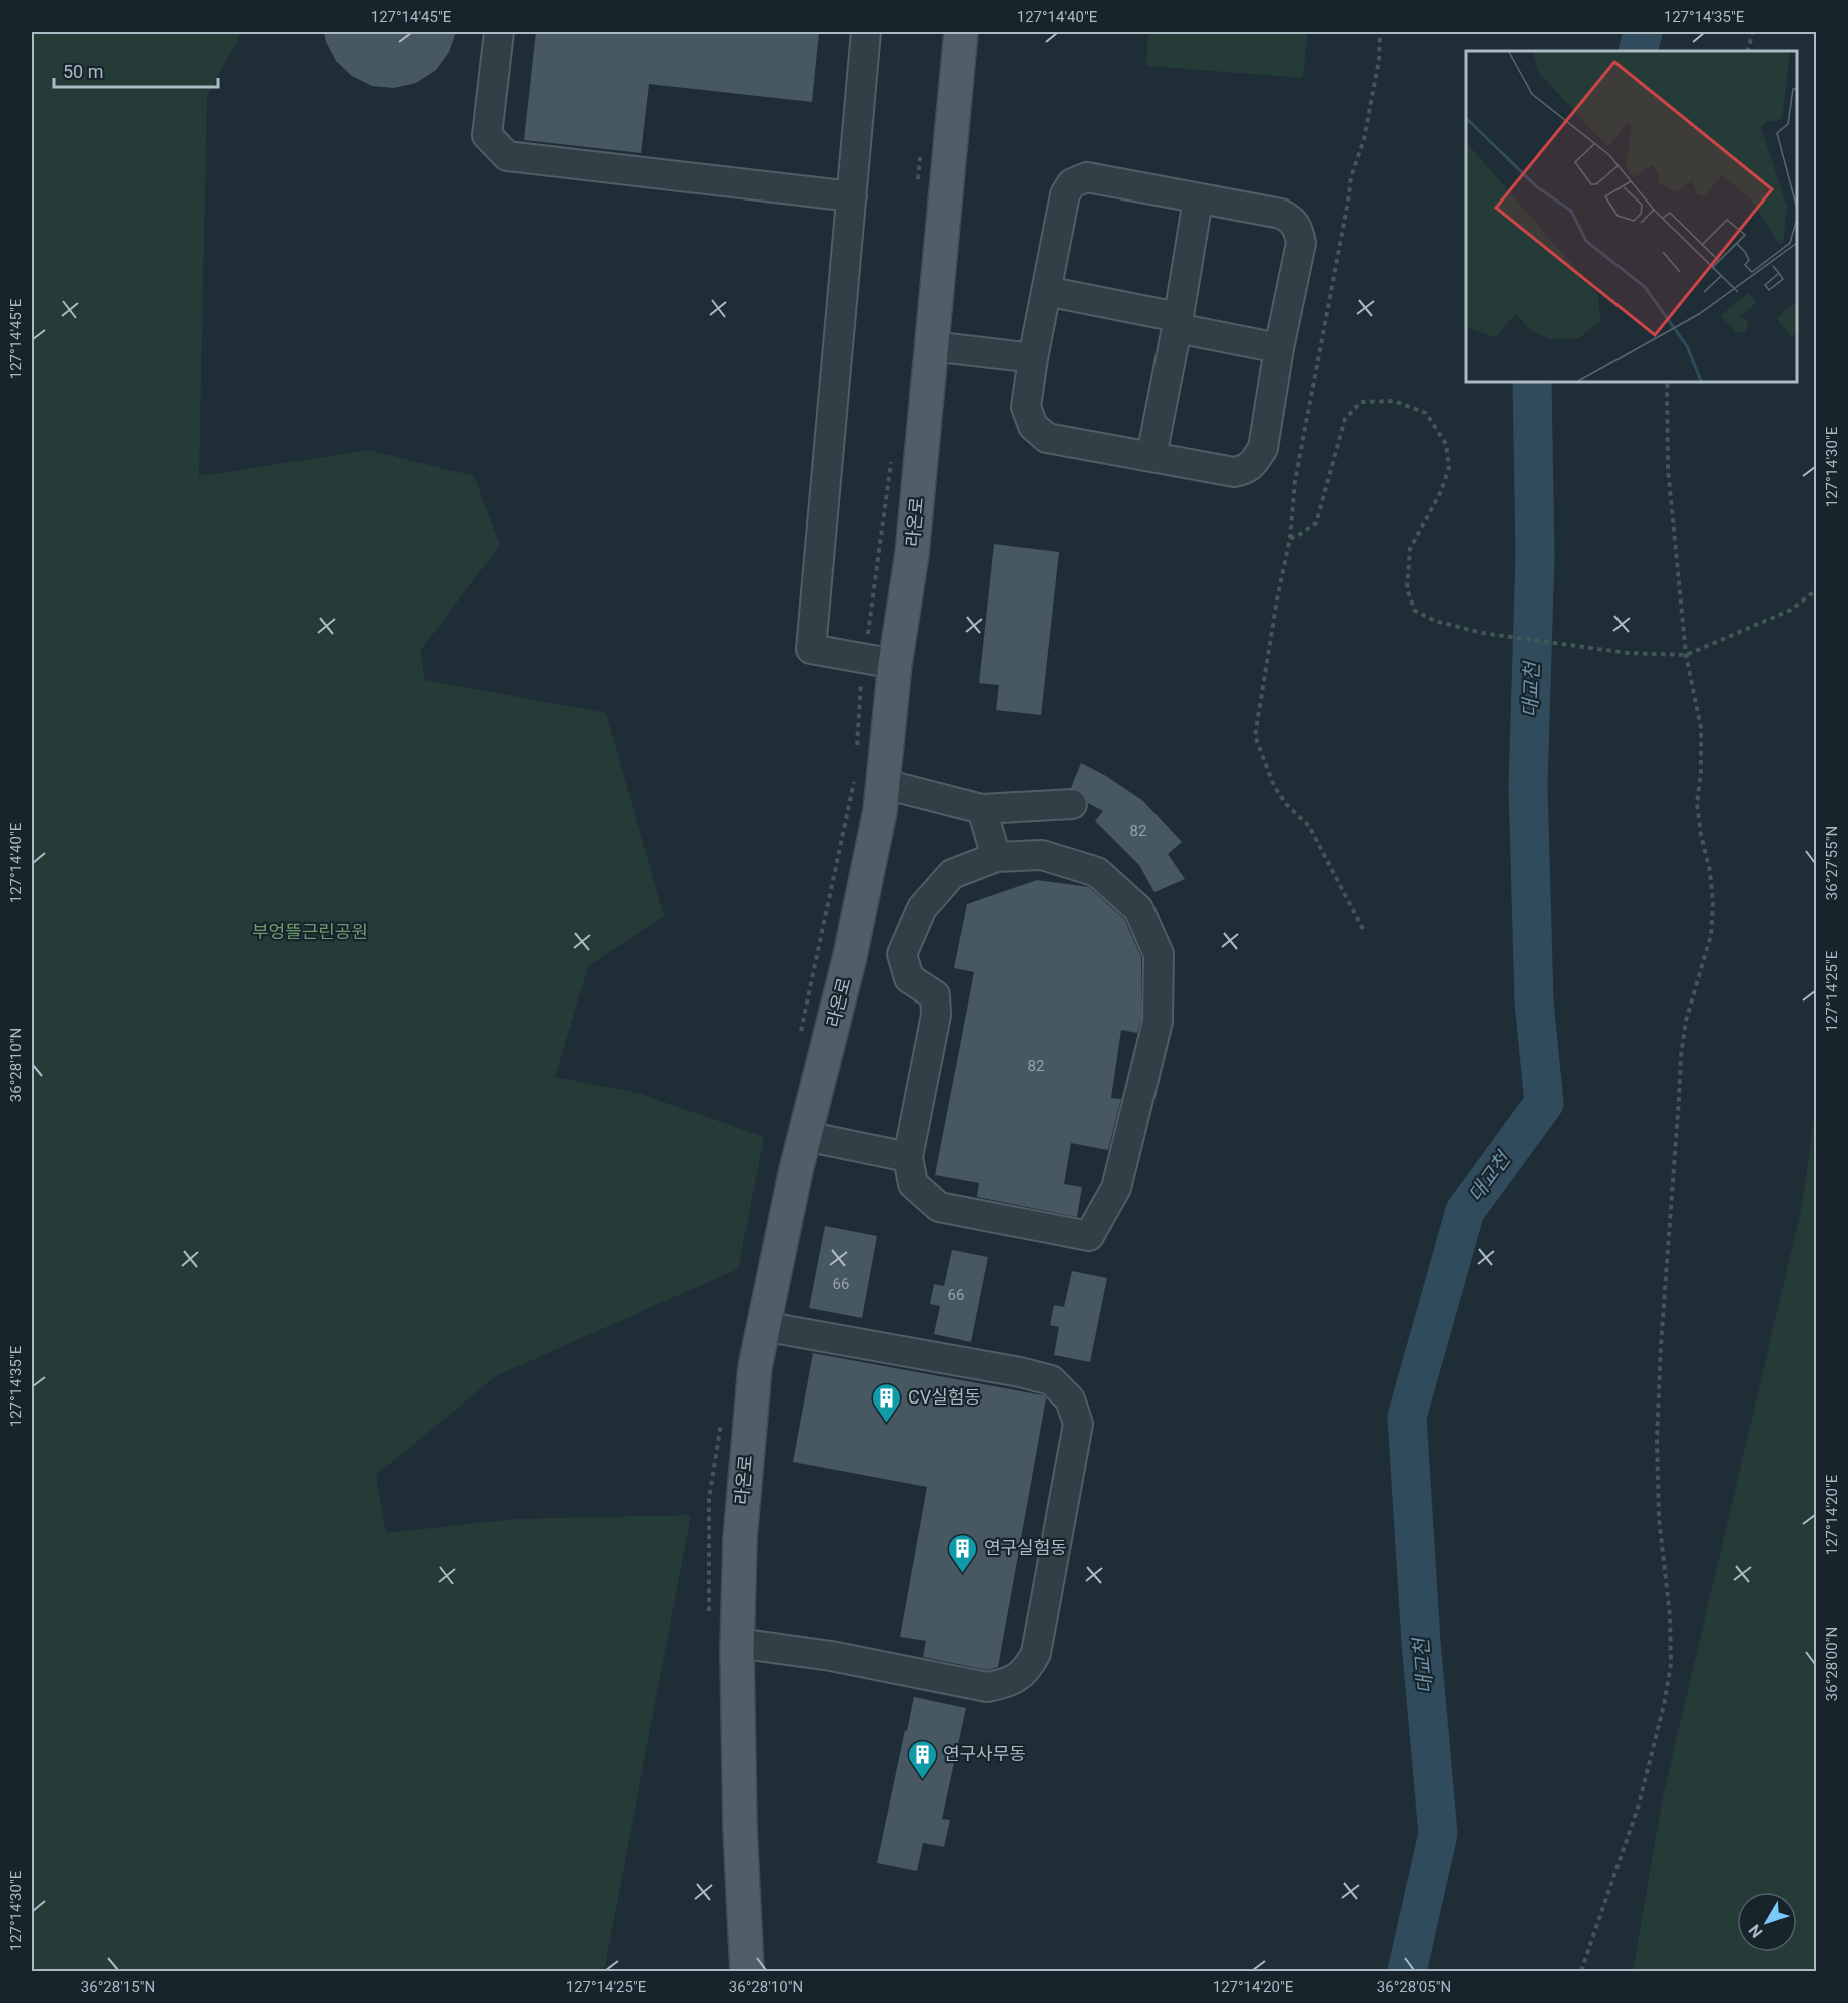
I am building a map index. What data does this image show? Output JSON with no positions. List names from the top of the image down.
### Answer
{
  "streets": {
    "main road": ["라온로"]
  },
  "water": ["대교천"],
  "parks": ["부엉뜰근린공원"],
  "places": {
    "building": ["CV실험동", "연구실험동", "연구사무동"]
  },
  "house_numbers": [
    "82",
    "82",
    "66",
    "66"
  ],
  "scale_bar": "50 m",
  "north": "bottom left",
  "coordinates": [
    "127°14'45\"E",
    "127°14'40\"E",
    "127°14'35\"E",
    "127°14'30\"E",
    "36°27'55\"N",
    "127°14'25\"E",
    "36°28'10\"N",
    "127°14'20\"E",
    "36°28'00\"N",
    "36°28'15\"N",
    "36°28'05\"N"
  ]
}
